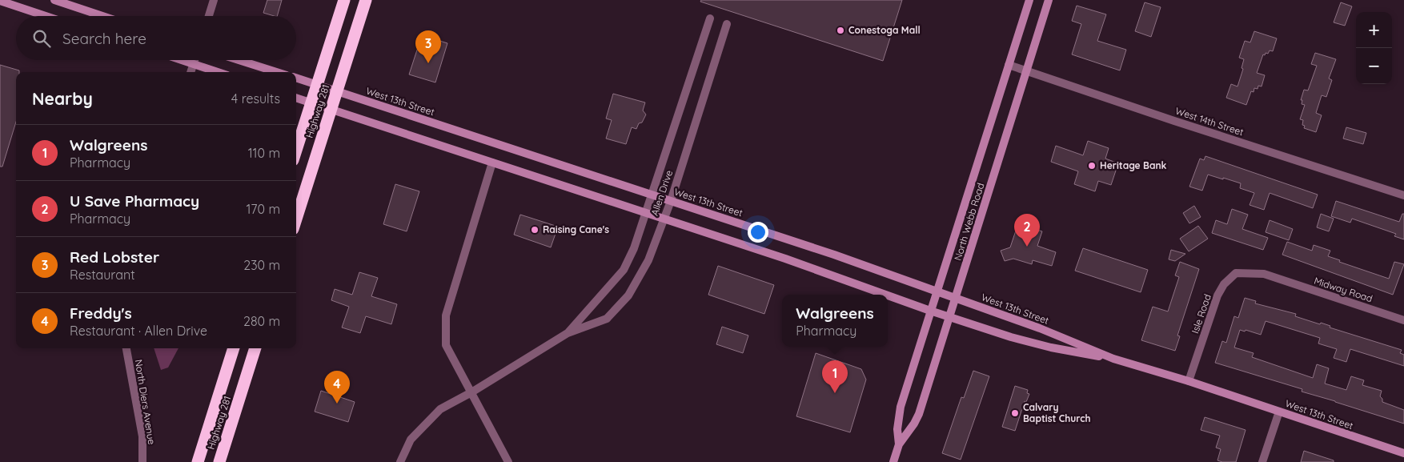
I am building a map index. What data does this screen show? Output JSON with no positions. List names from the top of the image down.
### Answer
{
  "streets": {
    "highway": ["Highway 281"],
    "main road": ["West 13th Street", "North Webb Road"],
    "street": [
      "West 14th Street",
      "Allen Drive",
      "Midway Road",
      "Isle Road",
      "North Diers Avenue"
    ]
  },
  "crossings": [
    ["West 13th Street", "Highway 281"],
    ["West 13th Street", "Allen Drive"],
    ["West 13th Street", "North Webb Road"],
    ["West 13th Street", "Isle Road"],
    ["West 14th Street", "North Webb Road"],
    ["Midway Road", "Isle Road"]
  ],
  "places": [
    "Conestoga Mall",
    "Heritage Bank",
    "Raising Cane's",
    "Calvary Baptist Church"
  ],
  "page": {
    "map_buttons": ["+", "−"],
    "search": "Search here",
    "pins": [
      "3",
      "2",
      "1",
      "4"
    ],
    "heading": ["Nearby", "4 results"],
    "list": [
      {
        "mark": "1",
        "name": "Walgreens",
        "note": "Pharmacy",
        "value": "110 m"
      },
      {
        "mark": "2",
        "name": "U Save Pharmacy",
        "note": "Pharmacy",
        "value": "170 m"
      },
      {
        "mark": "3",
        "name": "Red Lobster",
        "note": "Restaurant",
        "value": "230 m"
      },
      {
        "mark": "4",
        "name": "Freddy's",
        "note": "Restaurant · Allen Drive",
        "value": "280 m"
      }
    ],
    "popup": ["Walgreens", "Pharmacy"]
  }
}
